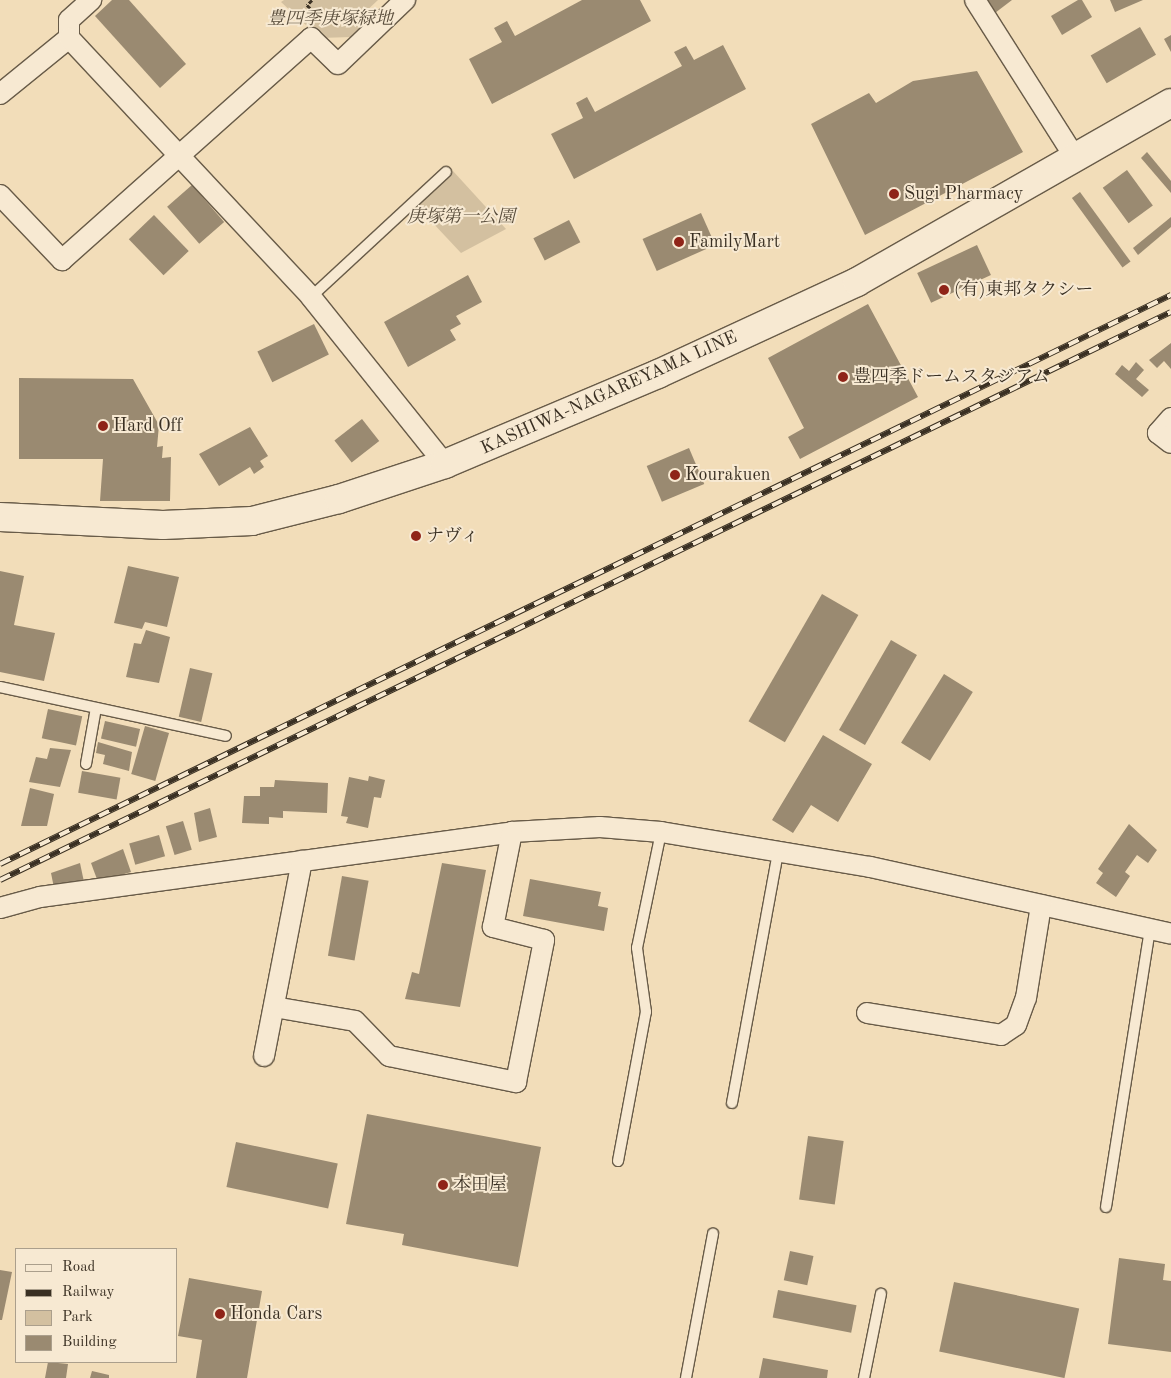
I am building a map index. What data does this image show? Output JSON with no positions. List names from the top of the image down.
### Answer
{
  "streets": {
    "main road": ["KASHIWA-NAGAREYAMA LINE"]
  },
  "parks": ["豊四季庚塚緑地", "庚塚第一公園"],
  "places": [
    "Sugi Pharmacy",
    "FamilyMart",
    "(有)東邦タクシー",
    "豊四季ドームスタジアム",
    "Hard Off",
    "Kourakuen",
    "ナヴィ",
    "本田屋",
    "Honda Cars"
  ],
  "legend": [
    "Road",
    "Railway",
    "Park",
    "Building"
  ]
}
